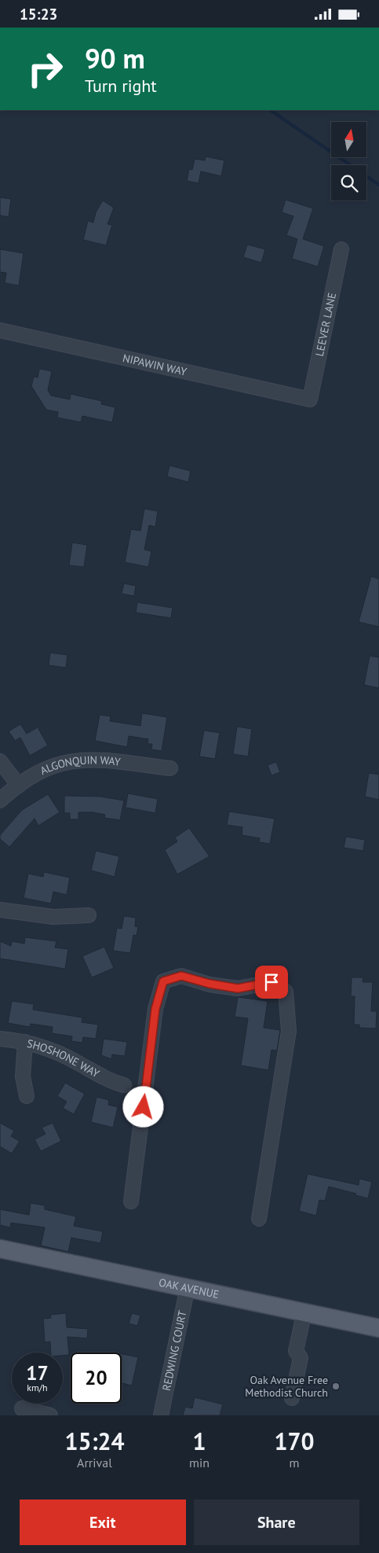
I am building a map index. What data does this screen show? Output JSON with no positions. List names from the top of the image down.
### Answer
{
  "streets": {
    "main road": ["OAK AVENUE"],
    "street": [
      "LEEVER LANE",
      "NIPAWIN WAY",
      "ALGONQUIN WAY",
      "SHOSHONE WAY",
      "REDWING COURT"
    ]
  },
  "crossings": [
    ["LEEVER LANE", "NIPAWIN WAY"],
    ["OAK AVENUE", "REDWING COURT"]
  ],
  "places": ["Oak Avenue Free Methodist Church"],
  "north": "top",
  "page": {
    "status": "15:23",
    "turn": ["90 m", "Turn right"],
    "speed": "17 km/h",
    "limit": "20",
    "eta": [
      "15:24",
      "Arrival",
      "1",
      "min",
      "170",
      "m"
    ],
    "buttons": ["Exit", "Share"]
  }
}
